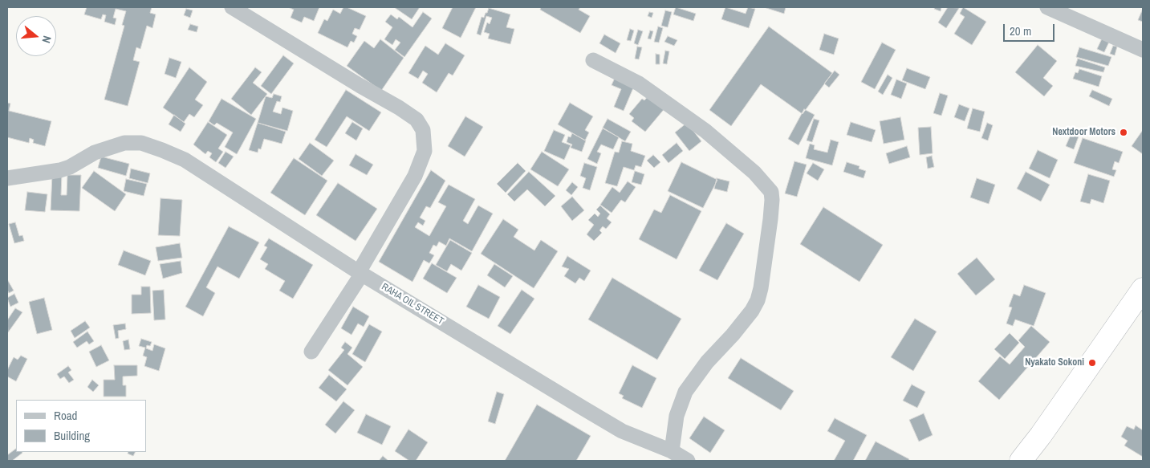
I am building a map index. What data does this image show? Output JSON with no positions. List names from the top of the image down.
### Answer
{
  "streets": {
    "street": ["RAHA OIL STREET"]
  },
  "places": ["Nextdoor Motors", "Nyakato Sokoni"],
  "legend": ["Road", "Building"],
  "scale_bar": "20 m",
  "north": "right"
}
